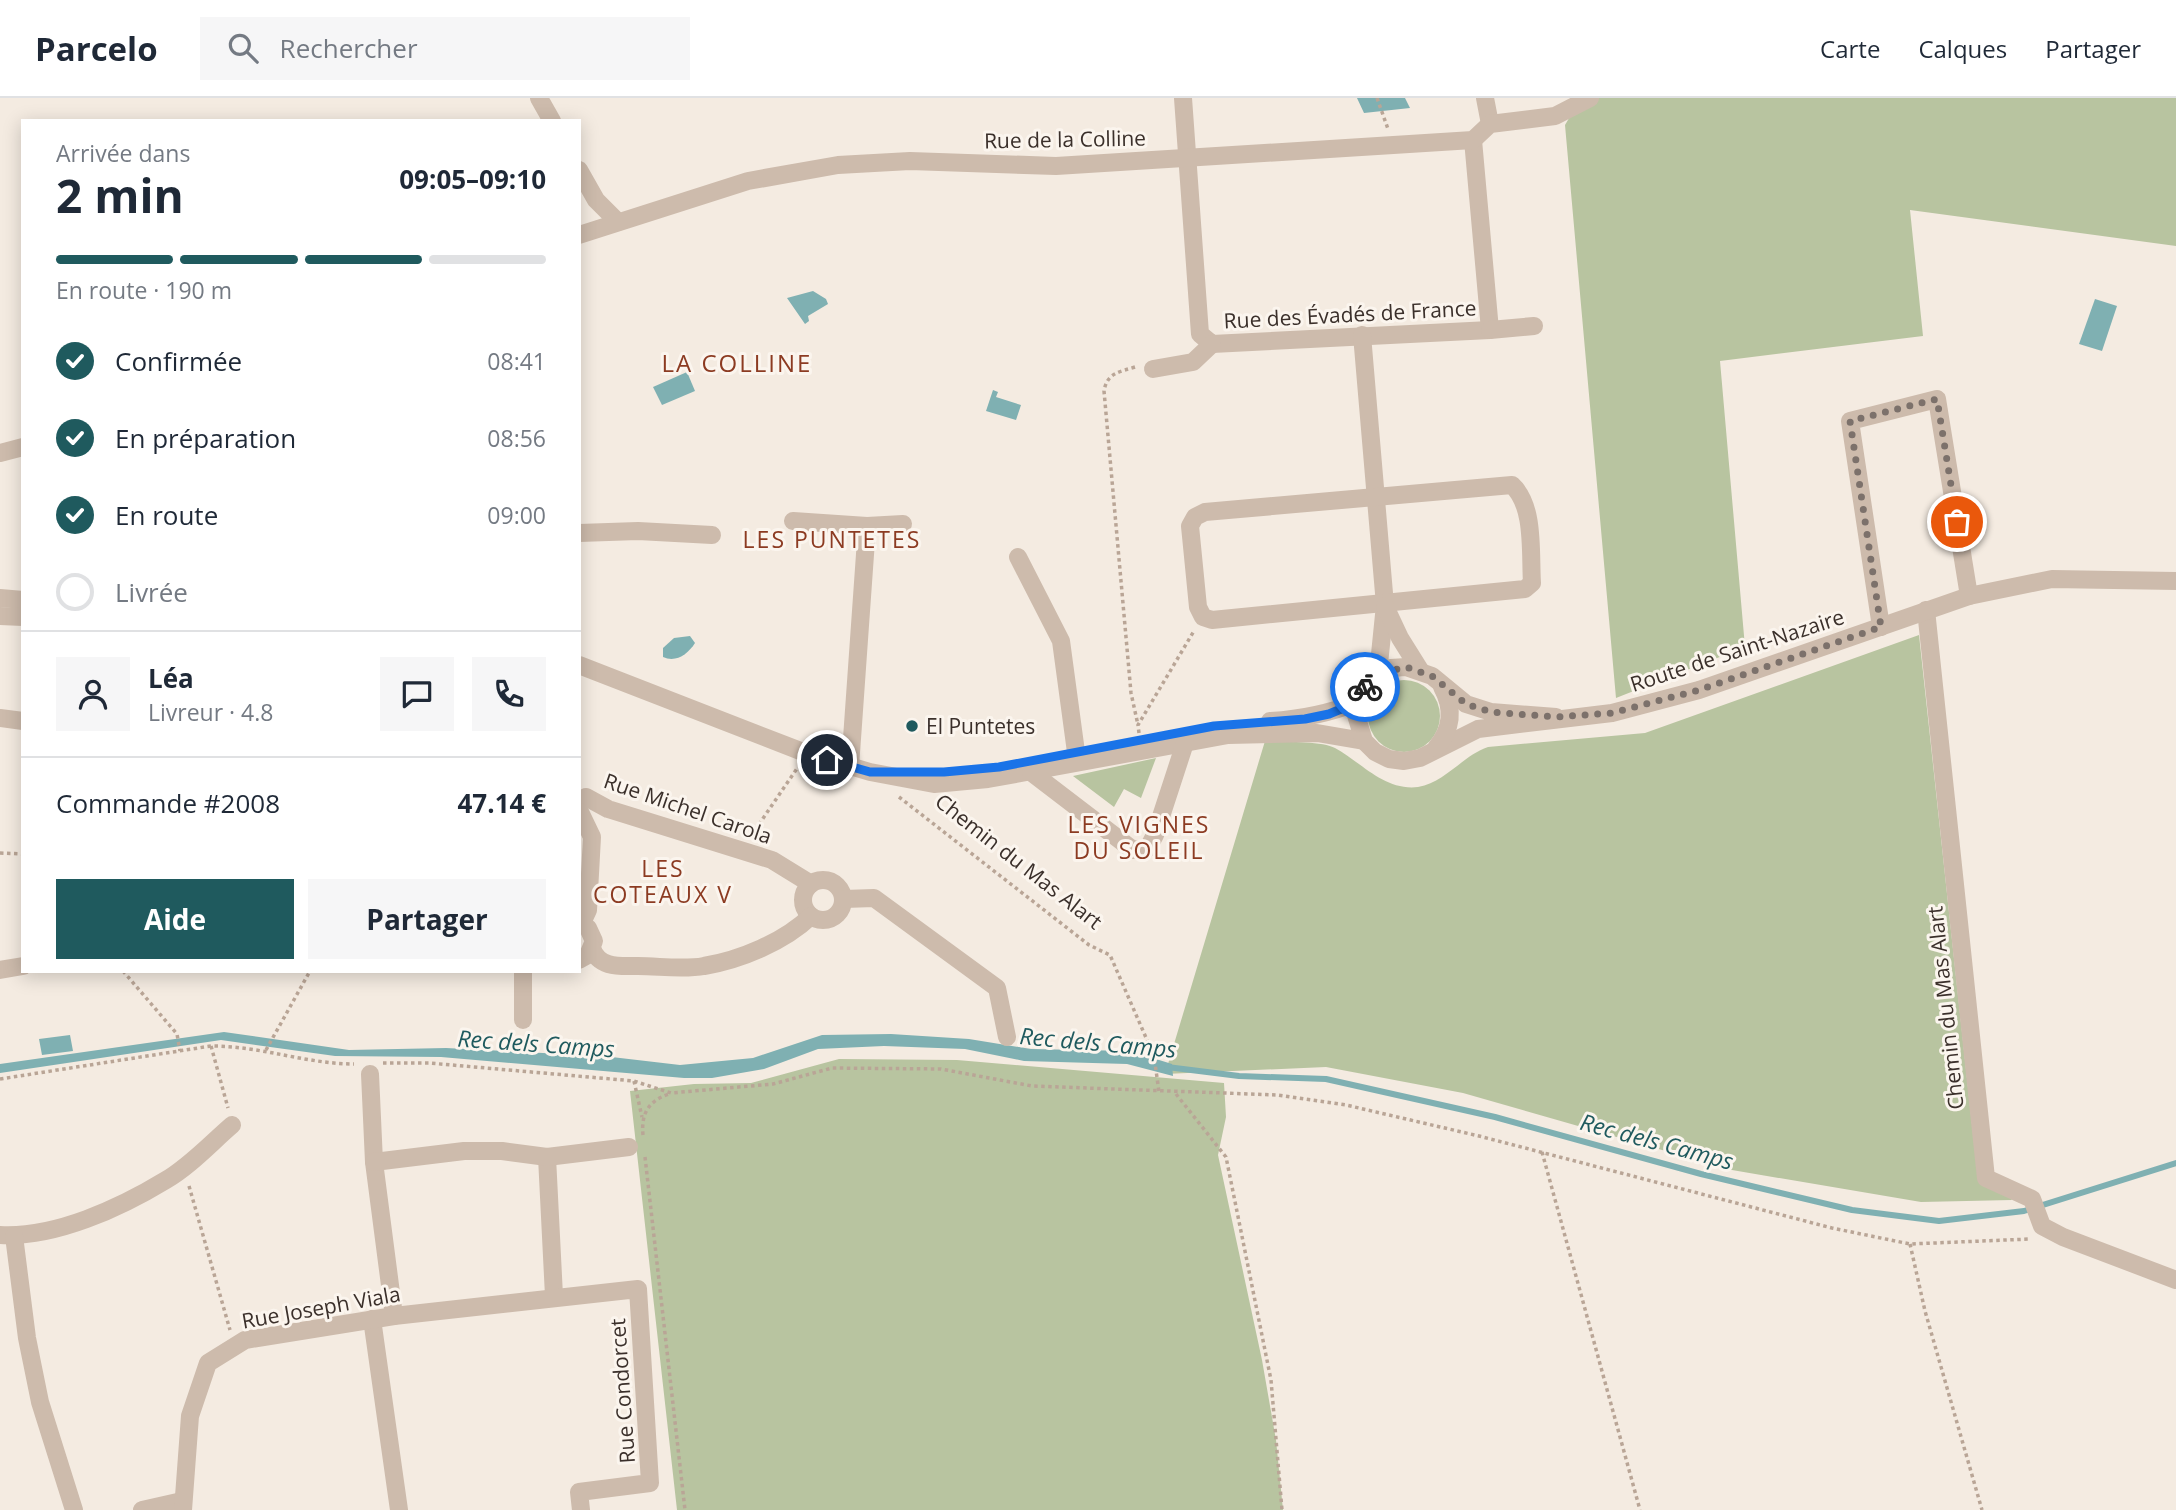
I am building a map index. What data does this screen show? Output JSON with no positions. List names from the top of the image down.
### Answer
{
  "streets": {
    "street": [
      "Rue de la Colline",
      "Rue des Évadés de France",
      "Route de Saint-Nazaire",
      "Rue Michel Carola",
      "Chemin du Mas Alart",
      "Rue Joseph Viala",
      "Rue Condorcet"
    ]
  },
  "crossings": [
    ["Rue de la Colline", "Rue des Évadés de France"],
    ["Route de Saint-Nazaire", "Chemin du Mas Alart"],
    ["Rue Joseph Viala", "Rue Condorcet"]
  ],
  "districts": [
    "LA COLLINE",
    "LES PUNTETES",
    "LES VIGNES DU SOLEIL",
    "LES COTEAUX V"
  ],
  "water": ["Rec dels Camps"],
  "places": ["El Puntetes"],
  "page": {
    "header": "Parcelo",
    "search": "Rechercher",
    "nav": ["Carte", "Calques", "Partager"],
    "heading": ["2 min", "Arrivée dans", "09:05–09:10"],
    "panel": [
      "Léa",
      "Livreur · 4.8",
      "Commande #2008",
      "47.14 €"
    ],
    "bar": "En route · 190 m",
    "list": [
      ["Confirmée", "08:41"],
      ["En préparation", "08:56"],
      ["En route", "09:00"],
      "Livrée"
    ],
    "buttons": ["Aide", "Partager"]
  }
}
